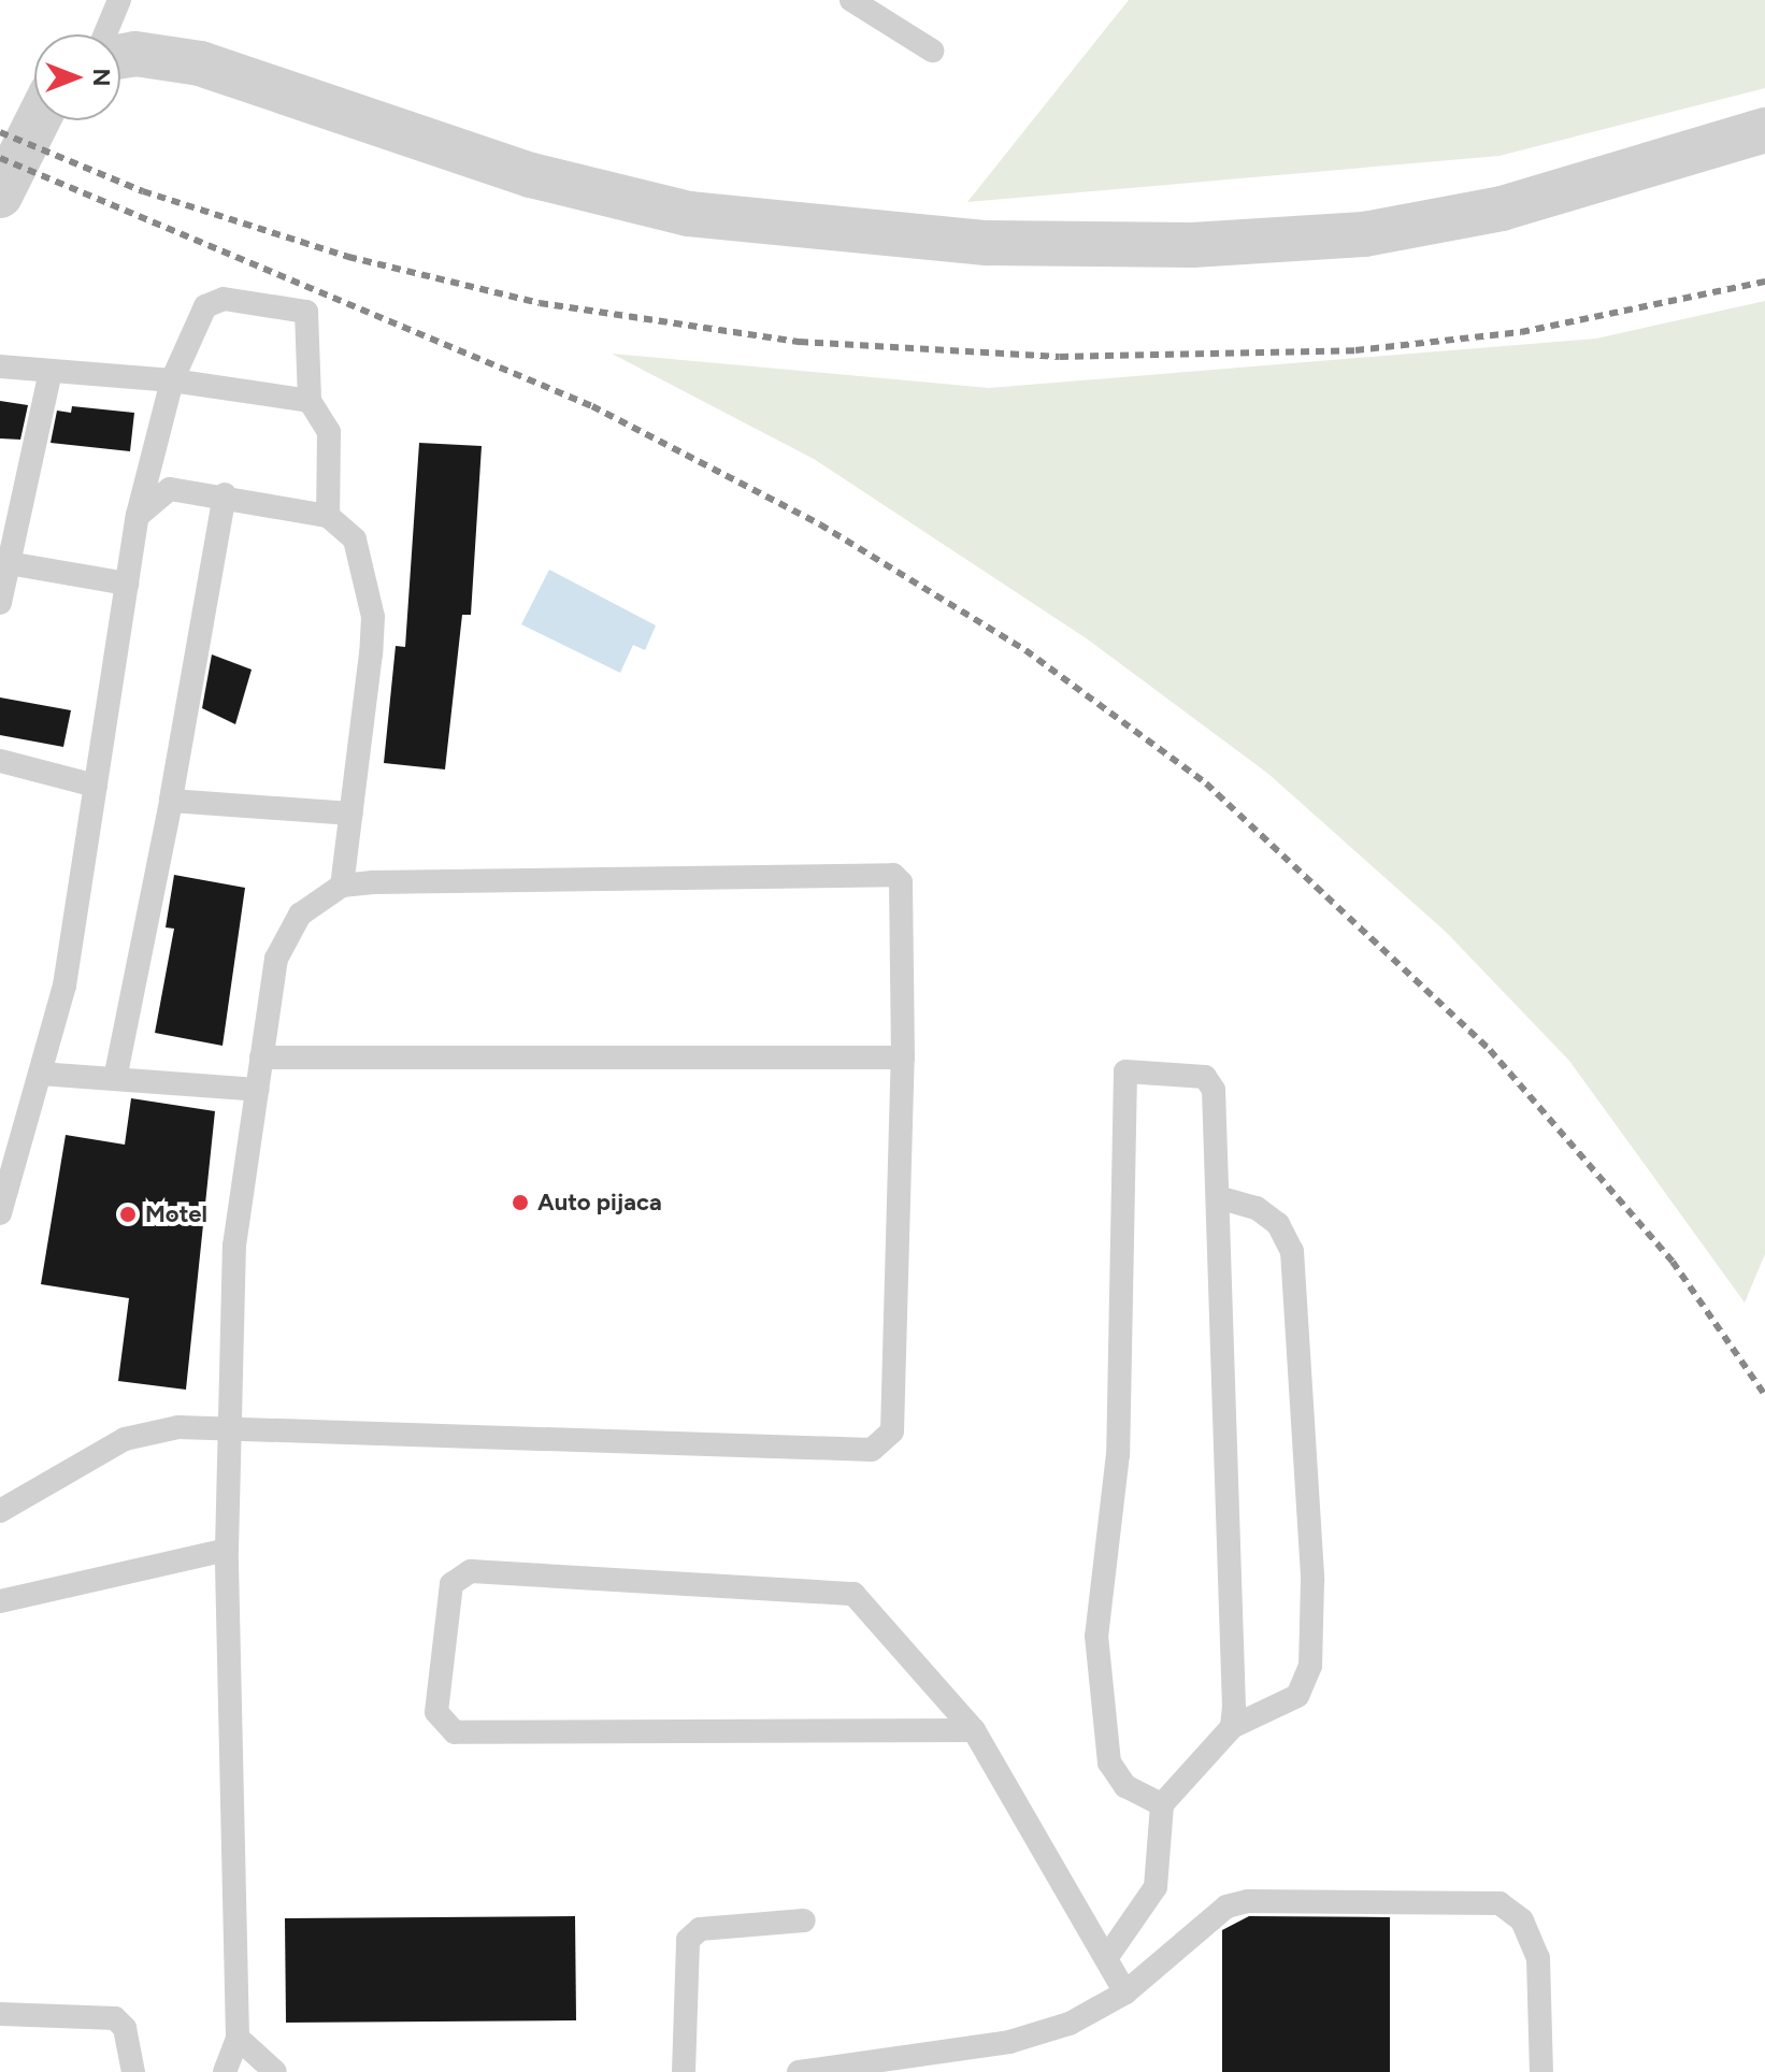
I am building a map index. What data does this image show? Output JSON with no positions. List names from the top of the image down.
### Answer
{
  "places": ["Auto pijaca", "Motel"],
  "north": "right"
}
